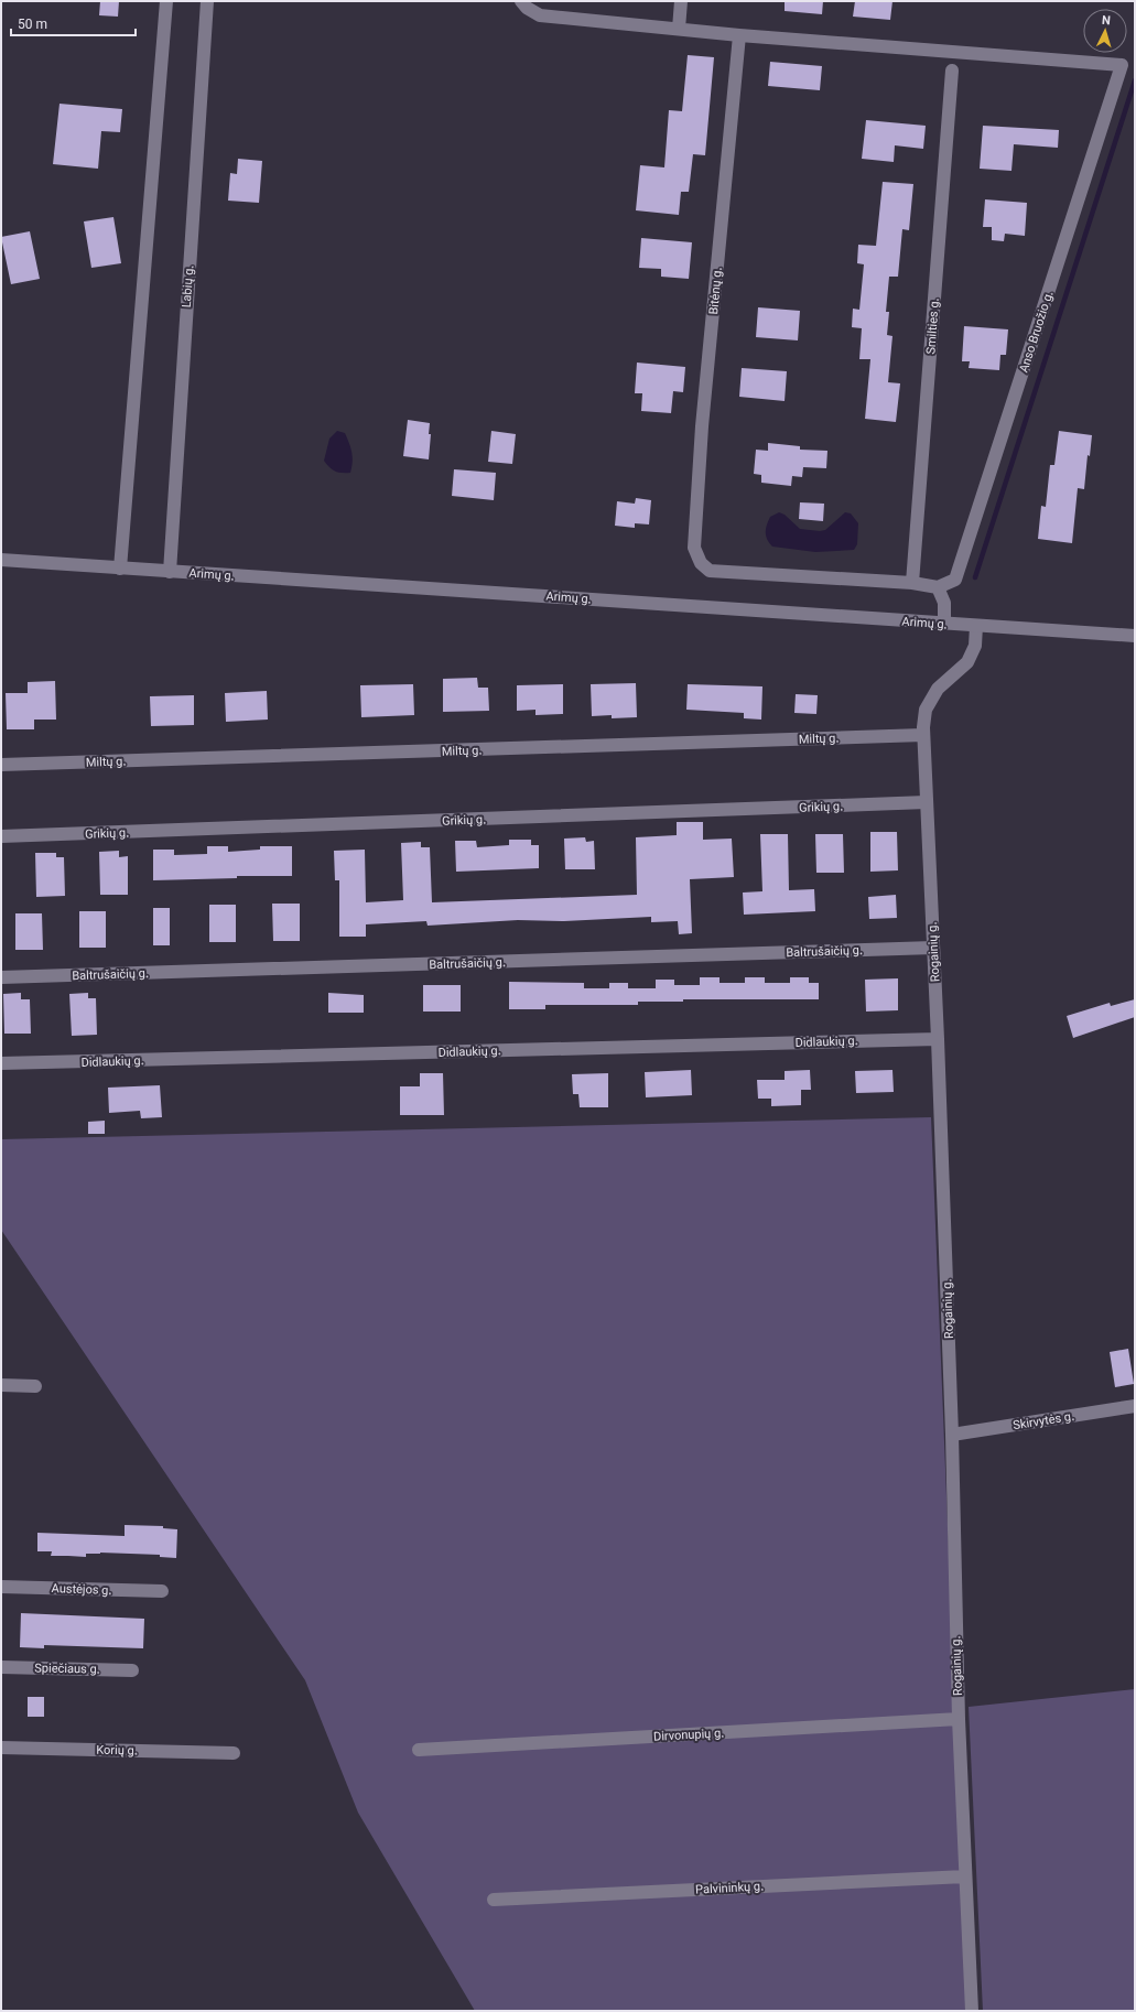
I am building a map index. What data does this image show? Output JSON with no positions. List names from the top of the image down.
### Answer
{
  "streets": {
    "street": [
      "Labių g.",
      "Bitėnų g.",
      "Smilties g.",
      "Anso Bruožio g.",
      "Arimų g.",
      "Miltų g.",
      "Grikių g.",
      "Baltrušaičių g.",
      "Rogainių g.",
      "Didlaukių g.",
      "Skirvytės g.",
      "Austėjos g.",
      "Spiečiaus g.",
      "Dirvonupių g.",
      "Korių g.",
      "Palvininkų g."
    ]
  },
  "crossings": [
    ["Labių g.", "Arimų g."],
    ["Bitėnų g.", "Smilties g."],
    ["Bitėnų g.", "Anso Bruožio g."],
    ["Arimų g.", "Rogainių g."],
    ["Miltų g.", "Rogainių g."],
    ["Grikių g.", "Rogainių g."],
    ["Baltrušaičių g.", "Rogainių g."],
    ["Rogainių g.", "Didlaukių g."],
    ["Rogainių g.", "Skirvytės g."],
    ["Rogainių g.", "Dirvonupių g."],
    ["Rogainių g.", "Palvininkų g."]
  ],
  "scale_bar": "50 m",
  "north": "top"
}
